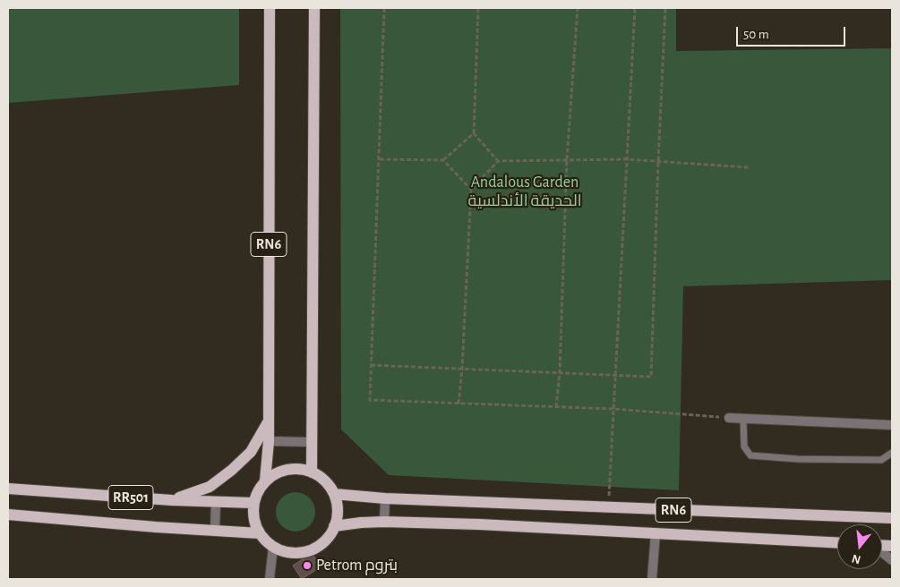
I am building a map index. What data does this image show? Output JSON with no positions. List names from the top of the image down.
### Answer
{
  "streets": {
    "main road": ["RN6", "RR501"]
  },
  "crossings": [
    ["RN6", "RR501"]
  ],
  "parks": ["Andalous Garden الحديقة الأندلسية"],
  "places": ["Petrom بتروم"],
  "scale_bar": "50 m",
  "north": "bottom"
}
